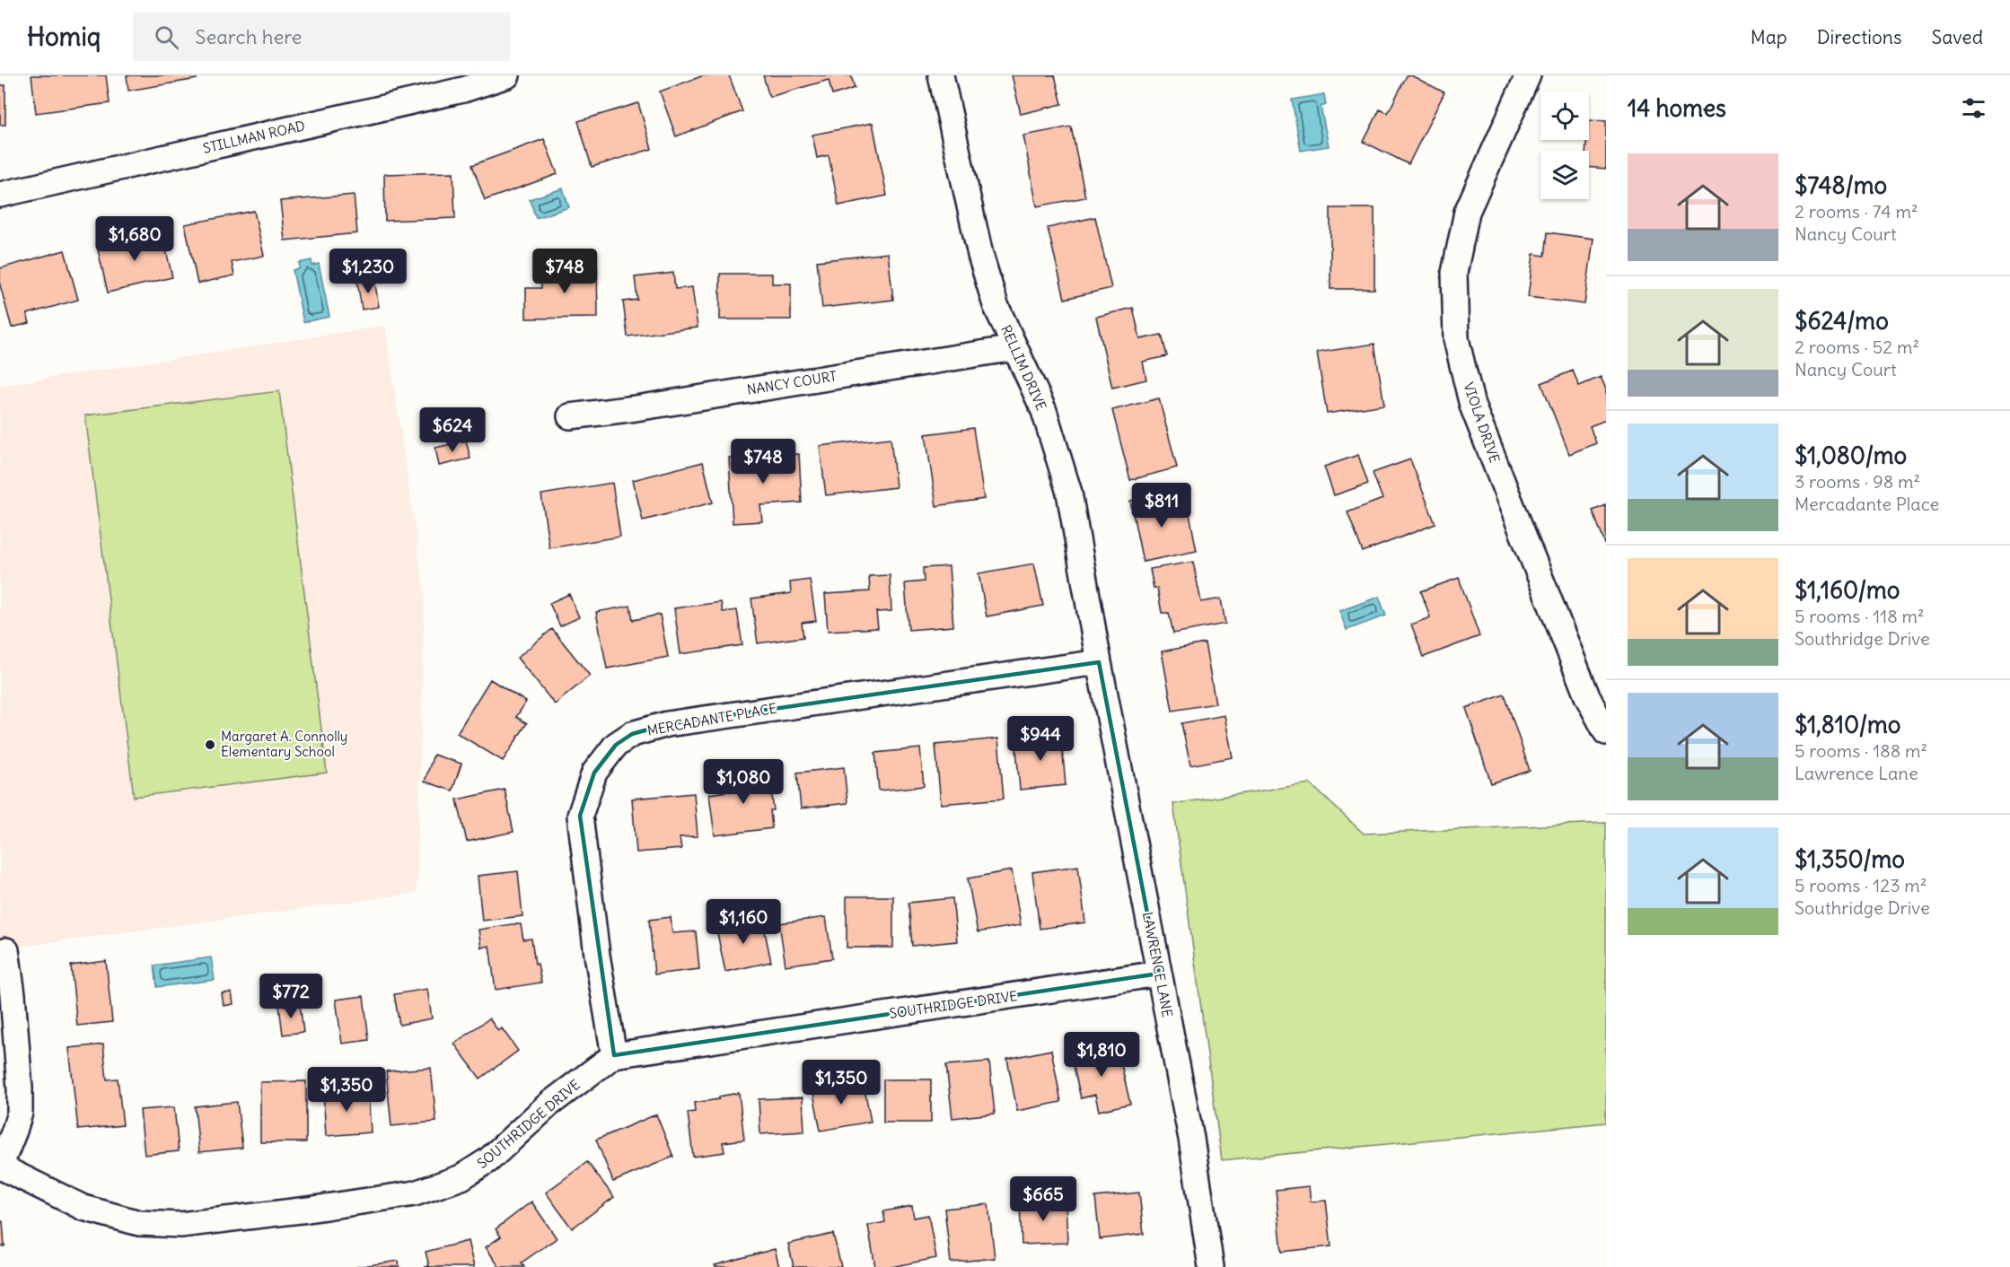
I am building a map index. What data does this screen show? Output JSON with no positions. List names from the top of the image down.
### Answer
{
  "streets": {
    "street": [
      "STILLMAN ROAD",
      "RELLIM DRIVE",
      "NANCY COURT",
      "VIOLA DRIVE",
      "MERCADANTE PLACE",
      "LAWRENCE LANE",
      "SOUTHRIDGE DRIVE"
    ]
  },
  "crossings": [
    ["RELLIM DRIVE", "NANCY COURT"],
    ["RELLIM DRIVE", "MERCADANTE PLACE"],
    ["RELLIM DRIVE", "LAWRENCE LANE"],
    ["MERCADANTE PLACE", "LAWRENCE LANE"],
    ["MERCADANTE PLACE", "SOUTHRIDGE DRIVE"],
    ["LAWRENCE LANE", "SOUTHRIDGE DRIVE"]
  ],
  "places": ["Margaret A. Connolly Elementary School"],
  "page": {
    "header": "Homiq",
    "search": "Search here",
    "nav": ["Map", "Directions", "Saved"],
    "heading": "14 homes",
    "list": [
      {
        "name": "$748/mo",
        "note": "2 rooms · 74 m² · Nancy Court"
      },
      {
        "name": "$624/mo",
        "note": "2 rooms · 52 m² · Nancy Court"
      },
      {
        "name": "$1,080/mo",
        "note": "3 rooms · 98 m² · Mercadante Place"
      },
      {
        "name": "$1,160/mo",
        "note": "5 rooms · 118 m² · Southridge Drive"
      },
      {
        "name": "$1,810/mo",
        "note": "5 rooms · 188 m² · Lawrence Lane"
      },
      {
        "name": "$1,350/mo",
        "note": "5 rooms · 123 m² · Southridge Drive"
      }
    ],
    "price": [
      "$1,680",
      "$1,230",
      "$748",
      "$624",
      "$748",
      "$811",
      "$944",
      "$1,080",
      "$1,160",
      "$772",
      "$1,810",
      "$1,350",
      "$1,350",
      "$665"
    ]
  }
}
